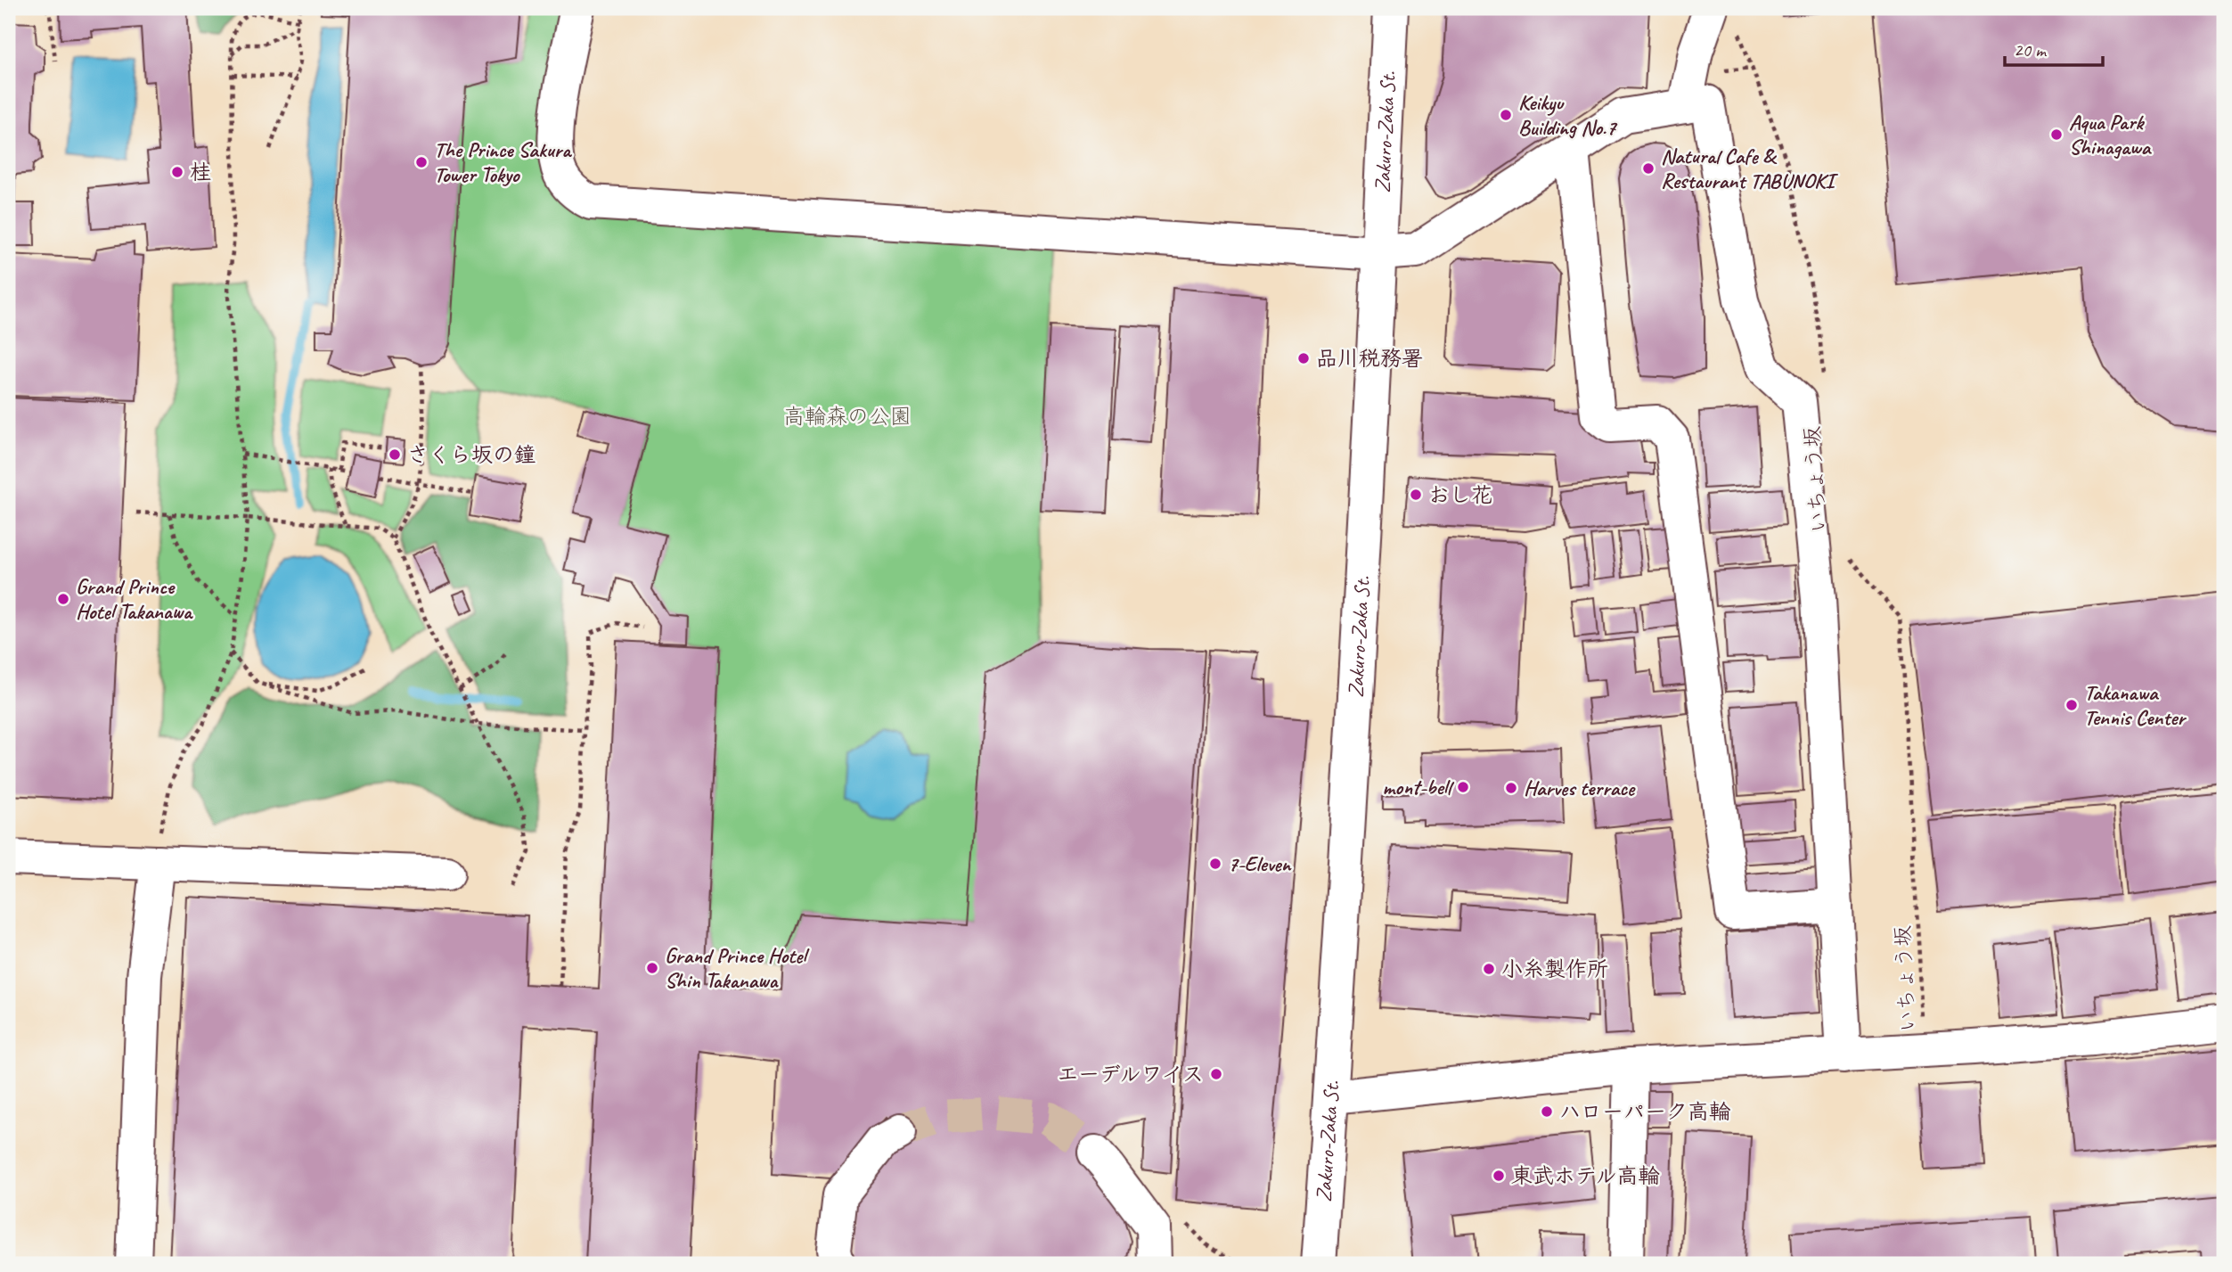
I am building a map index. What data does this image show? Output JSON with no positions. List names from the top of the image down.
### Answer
{
  "streets": {
    "street": ["Zakuro-Zaka St."],
    "path": ["いちょう坂"]
  },
  "parks": ["高輪森の公園"],
  "places": [
    "Keikyu Building No.7",
    "Aqua Park Shinagawa",
    "The Prince Sakura Tower Tokyo",
    "Natural Cafe & Restaurant TABUNOKI",
    "桂",
    "品川税務署",
    "さくら坂の鐘",
    "おし花",
    "Grand Prince Hotel Takanawa",
    "Takanawa Tennis Center",
    "mont-bell",
    "Harves terrace",
    "7-Eleven",
    "Grand Prince Hotel Shin Takanawa",
    "小糸製作所",
    "エーデルワイス",
    "ハローパーク高輪",
    "東武ホテル高輪"
  ],
  "scale_bar": "20 m"
}
